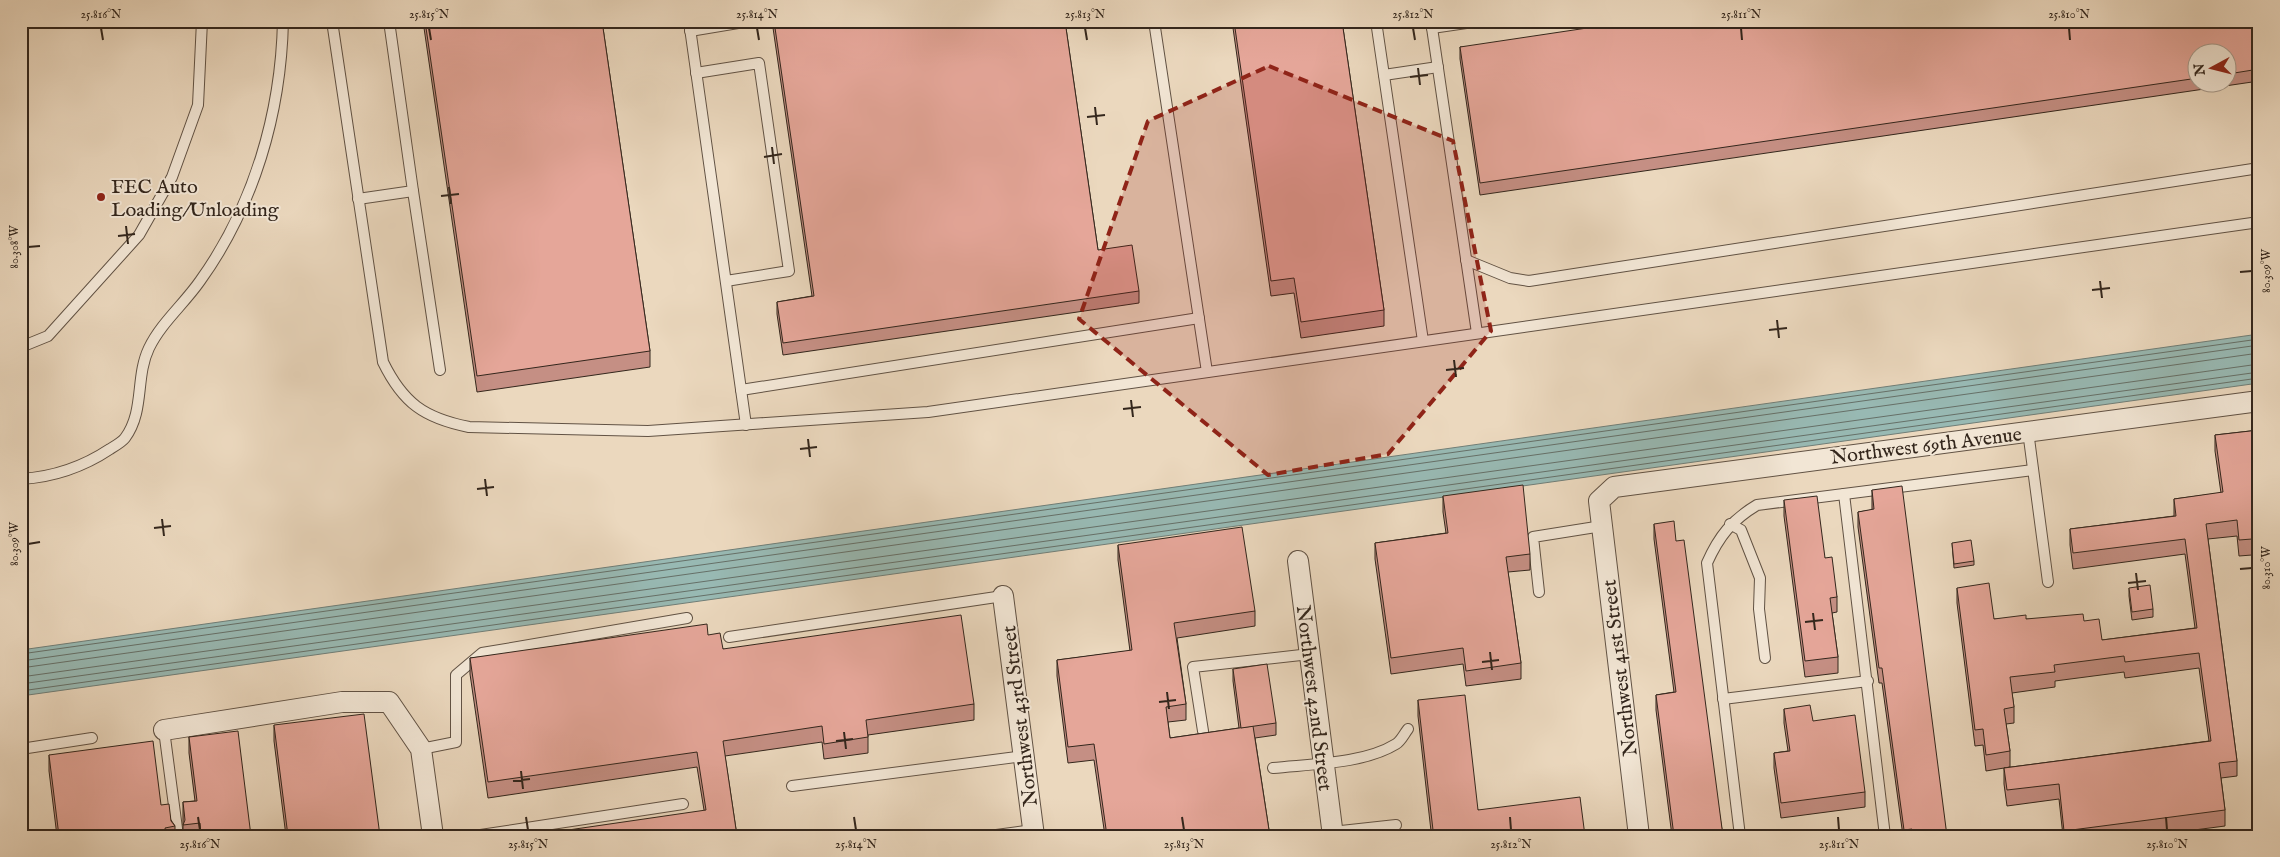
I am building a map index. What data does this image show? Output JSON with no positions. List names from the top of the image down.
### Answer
{
  "streets": {
    "street": [
      "Northwest 69th Avenue",
      "Northwest 41st Street",
      "Northwest 42nd Street",
      "Northwest 43rd Street"
    ]
  },
  "crossings": [
    ["Northwest 69th Avenue", "Northwest 41st Street"]
  ],
  "places": ["FEC Auto Loading/Unloading"],
  "north": "left",
  "coordinates": [
    "25.816°N",
    "25.815°N",
    "25.814°N",
    "25.813°N",
    "25.812°N",
    "25.811°N",
    "25.810°N",
    "80.308°W",
    "80.309°W",
    "80.310°W"
  ]
}
